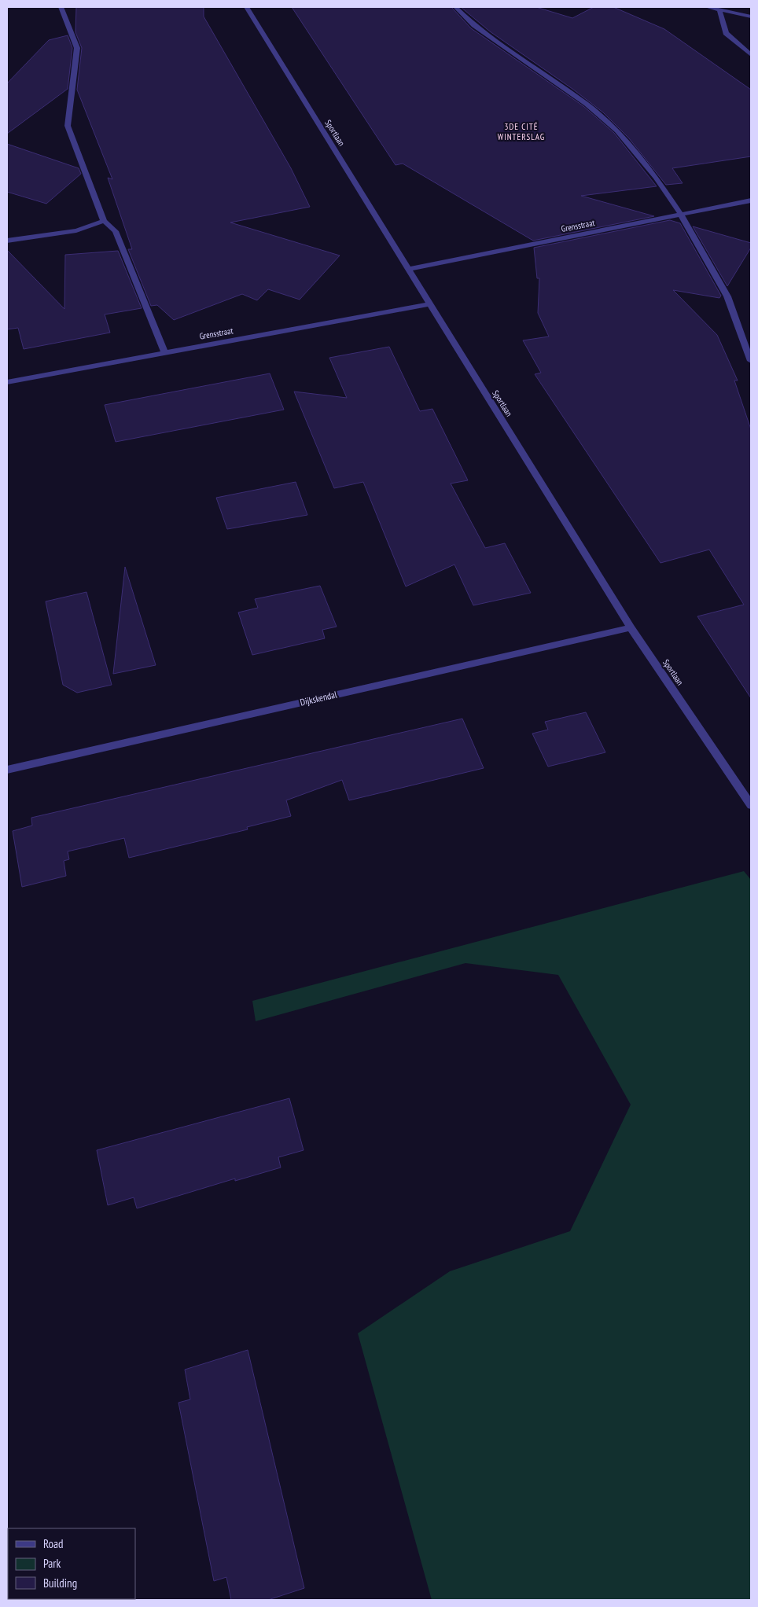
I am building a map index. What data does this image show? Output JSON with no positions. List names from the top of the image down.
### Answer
{
  "streets": {
    "street": ["Sportlaan", "Grensstraat", "Dijkskendal"]
  },
  "crossings": [
    ["Sportlaan", "Grensstraat"],
    ["Sportlaan", "Dijkskendal"]
  ],
  "districts": ["3DE CITÉ WINTERSLAG"],
  "legend": ["Road", "Park", "Building"]
}
